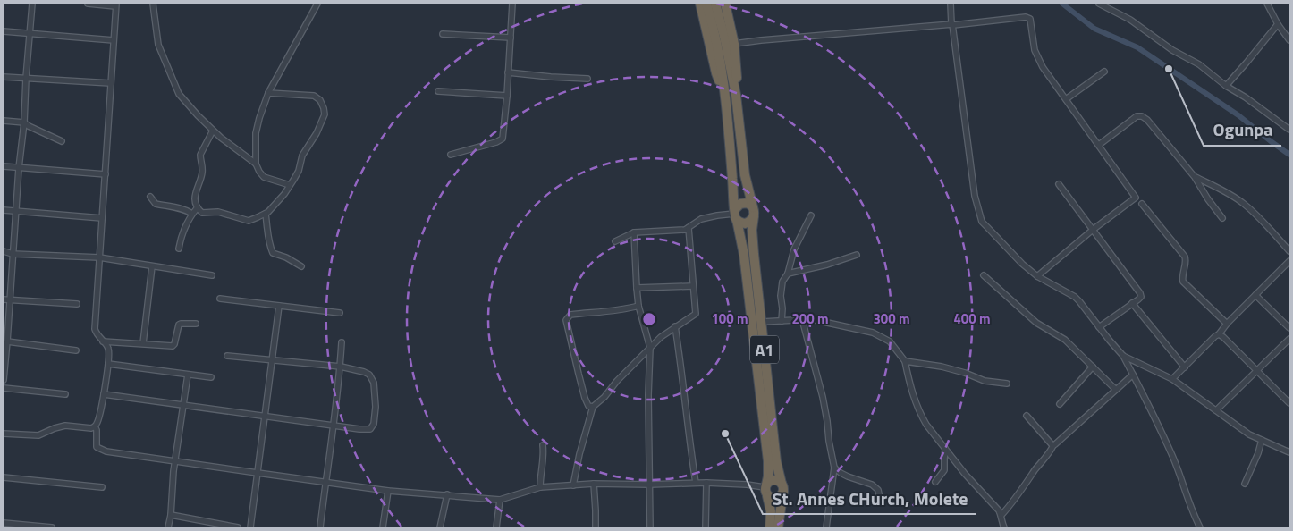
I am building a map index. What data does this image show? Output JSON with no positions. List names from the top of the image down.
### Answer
{
  "streets": {
    "highway": ["A1"]
  },
  "places": ["Ogunpa", "St. Annes CHurch, Molete"],
  "rings": [
    "100 m",
    "200 m",
    "300 m",
    "400 m"
  ]
}
